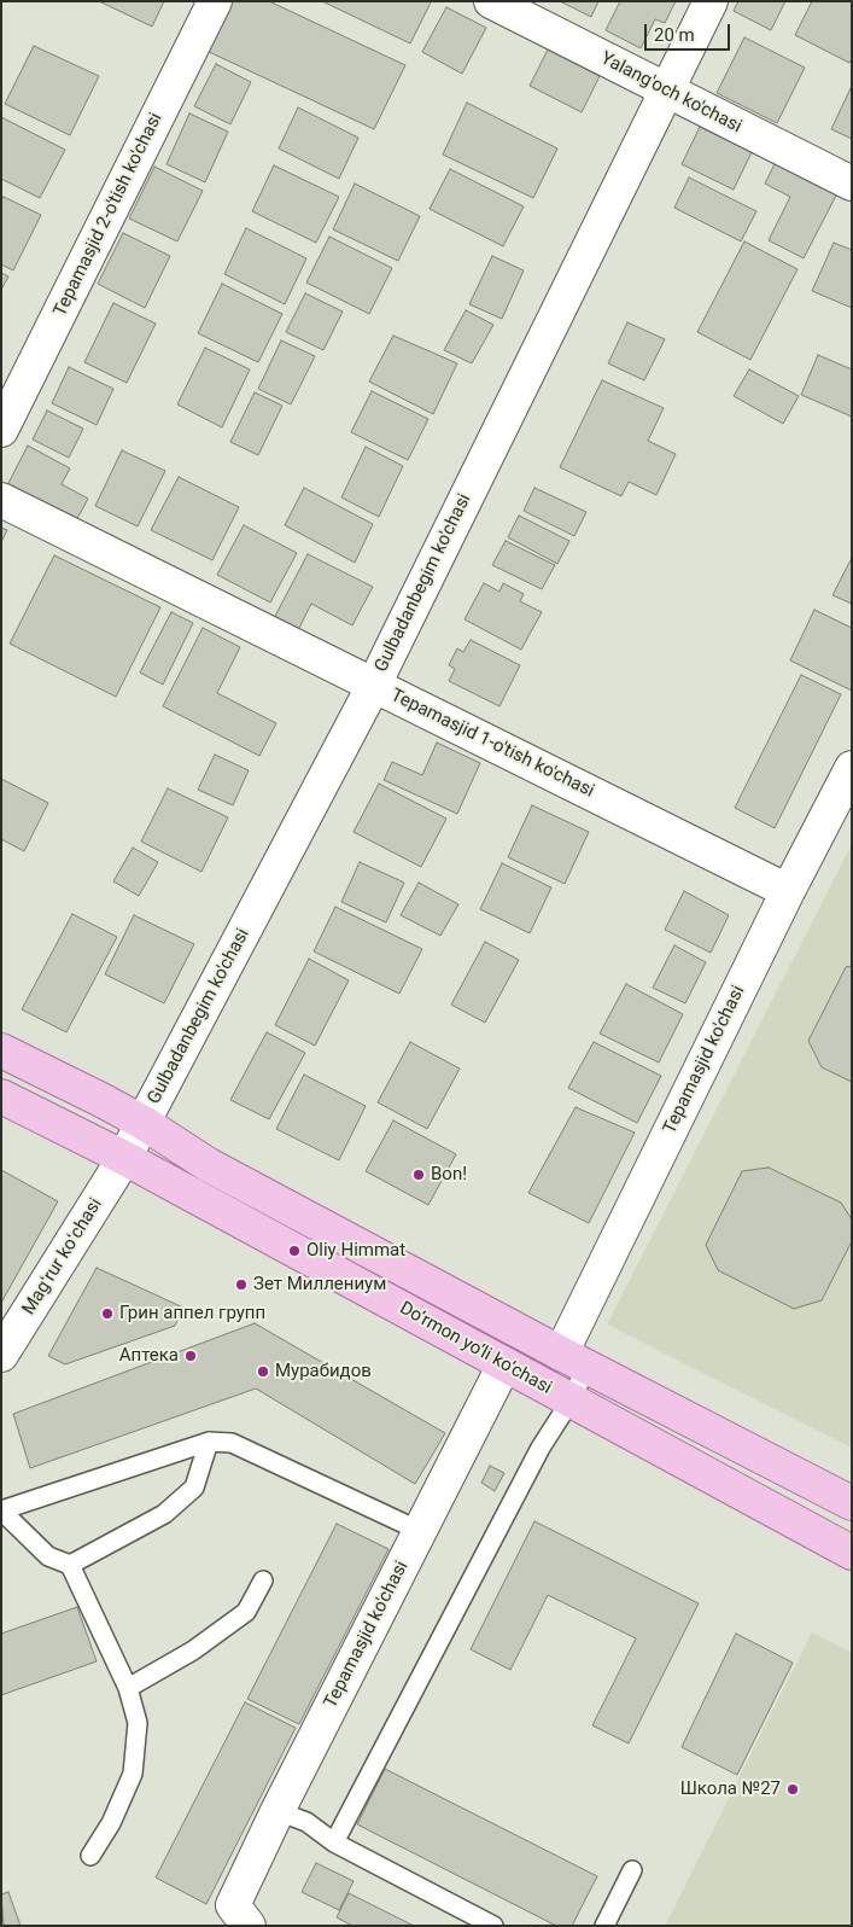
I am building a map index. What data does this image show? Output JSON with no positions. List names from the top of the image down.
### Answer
{
  "streets": {
    "main road": ["Do‘rmon yo‘li ko‘chasi"],
    "street": [
      "Yalang'och ko'chasi",
      "Tepamasjid 2-o'tish ko'chasi",
      "Gulbadanbegim ko'chasi",
      "Tepamasjid 1-o'tish ko'chasi",
      "Tepamasjid ko'chasi",
      "Magʻrur koʻchasi"
    ]
  },
  "crossings": [
    ["Yalang'och ko'chasi", "Gulbadanbegim ko'chasi"],
    ["Gulbadanbegim ko'chasi", "Tepamasjid 1-o'tish ko'chasi"],
    ["Gulbadanbegim ko'chasi", "Magʻrur koʻchasi"],
    ["Gulbadanbegim ko'chasi", "Do‘rmon yo‘li ko‘chasi"],
    ["Tepamasjid 1-o'tish ko'chasi", "Tepamasjid ko'chasi"],
    ["Tepamasjid ko'chasi", "Do‘rmon yo‘li ko‘chasi"],
    ["Magʻrur koʻchasi", "Do‘rmon yo‘li ko‘chasi"]
  ],
  "places": [
    "Bon!",
    "Oliy Himmat",
    "Зет Миллениум",
    "Грин аппел групп",
    "Аптека",
    "Мурабидов",
    "Школа №27"
  ],
  "scale_bar": "20 m"
}
